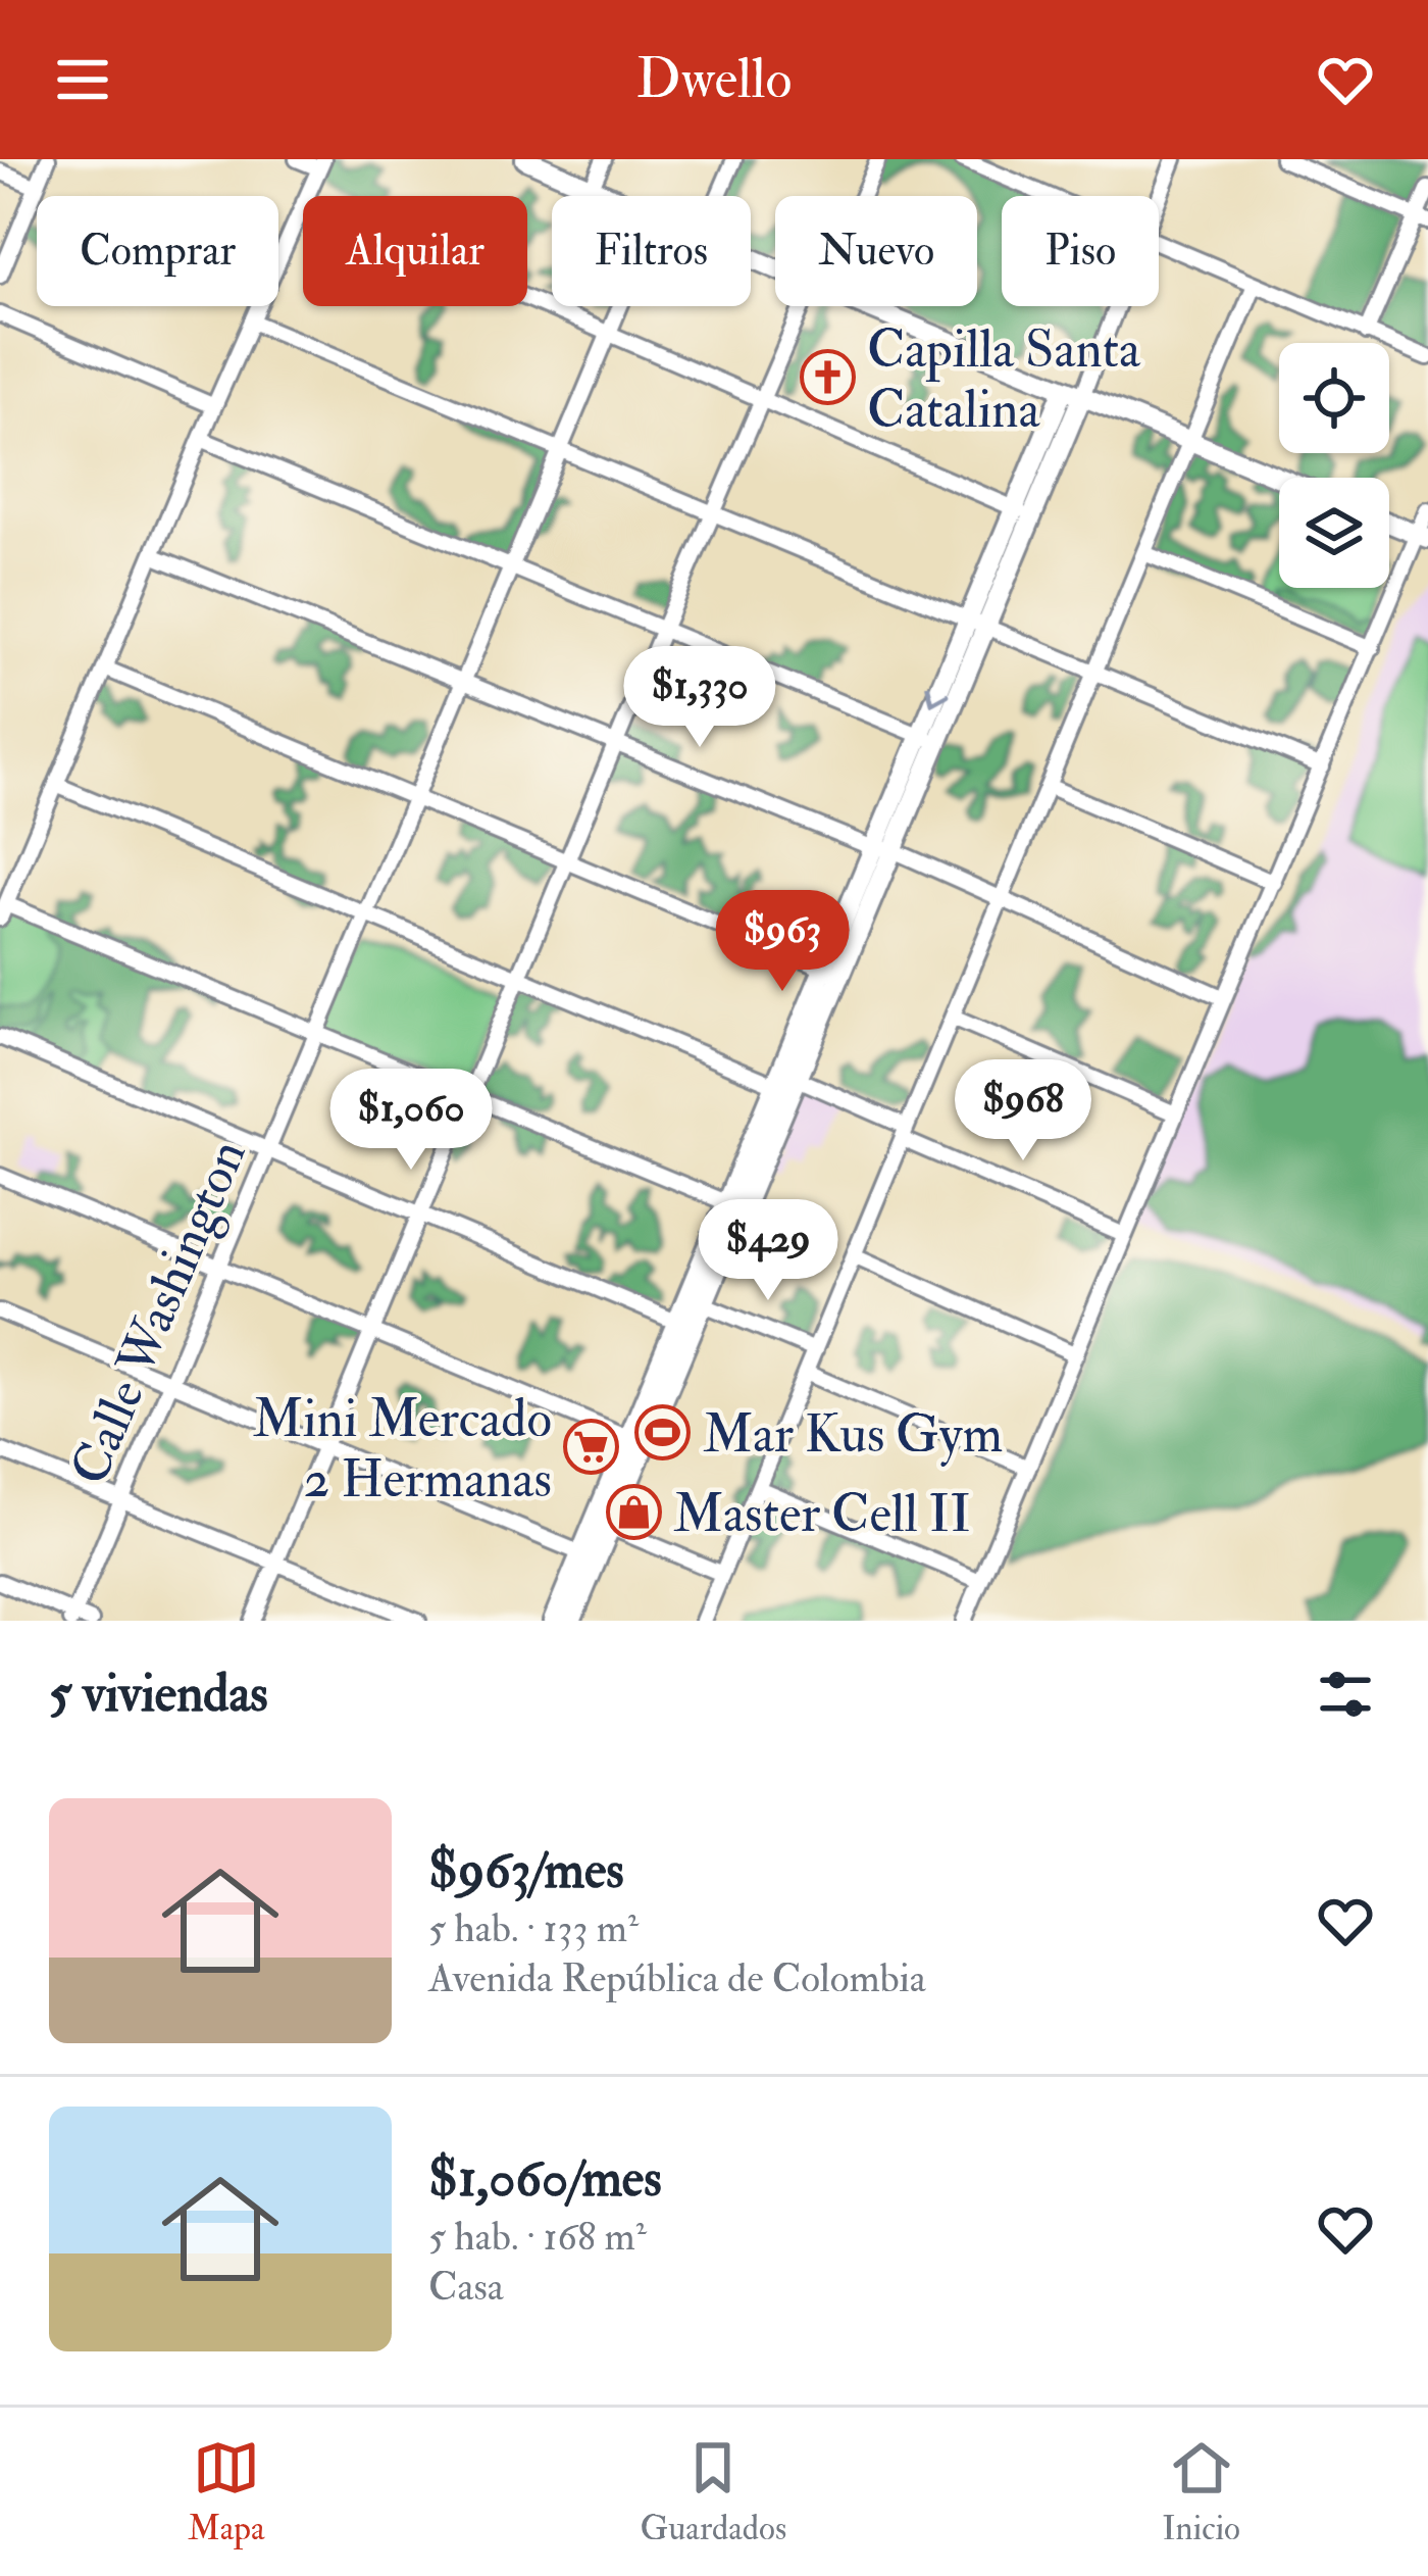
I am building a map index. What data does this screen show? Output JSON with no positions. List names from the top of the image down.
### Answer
{
  "streets": {
    "street": ["Calle Washington"]
  },
  "places": {
    "church": ["Capilla Santa Catalina"],
    "sports": ["Mar Kus Gym"],
    "supermarket": ["Mini Mercado 2 Hermanas"],
    "shop": ["Master Cell II"]
  },
  "page": {
    "header": "Dwello",
    "chip": [
      "Comprar",
      "Alquilar",
      "Filtros",
      "Nuevo",
      "Piso"
    ],
    "price": [
      "$1,330",
      "$963",
      "$968",
      "$1,060",
      "$429"
    ],
    "heading": "5 viviendas",
    "list": [
      {
        "name": "$963/mes",
        "note": "5 hab. · 133 m² · Avenida República de Colombia"
      },
      {
        "name": "$1,060/mes",
        "note": "5 hab. · 168 m² · Casa"
      }
    ],
    "tabs": ["Mapa", "Guardados", "Inicio"]
  }
}
